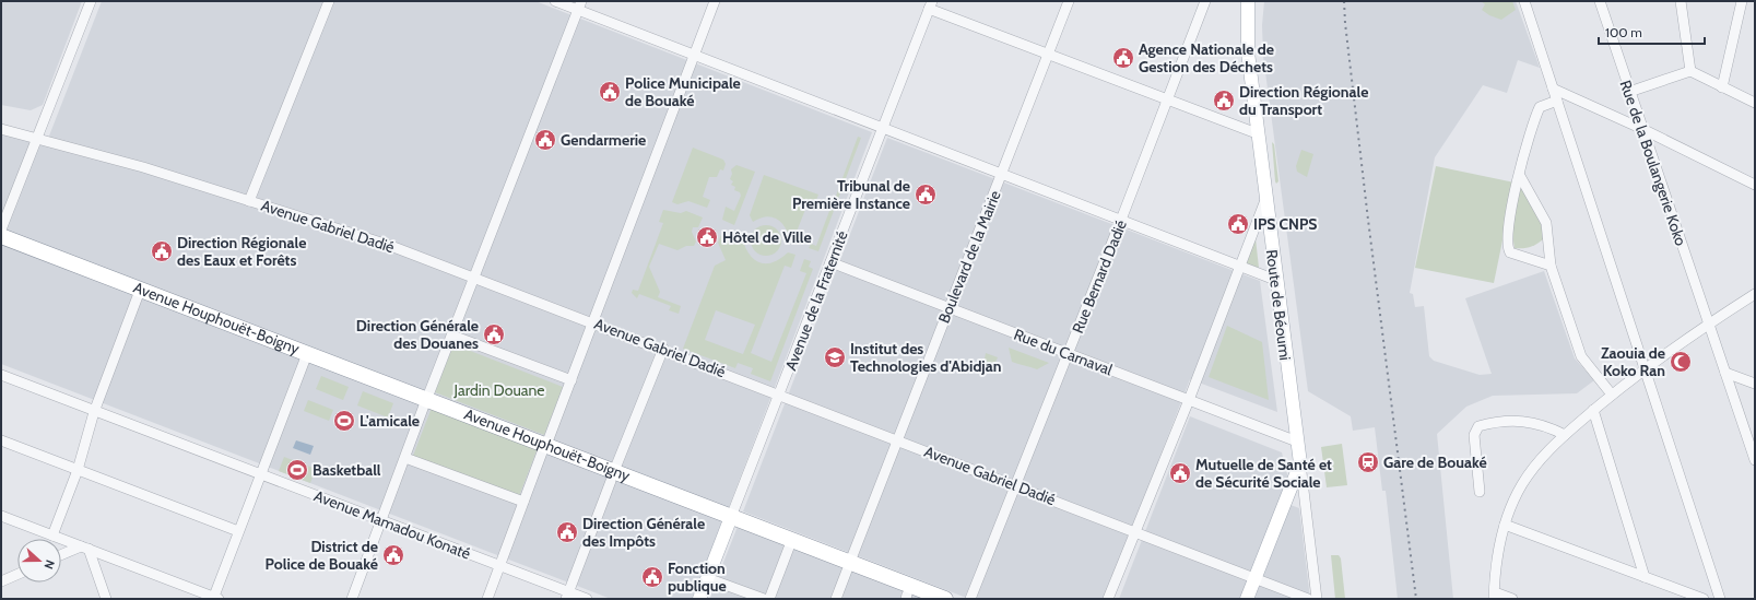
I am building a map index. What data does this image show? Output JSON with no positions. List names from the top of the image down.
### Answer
{
  "streets": {
    "highway": ["Avenue Houphouët-Boigny"],
    "main road": ["Avenue de la Fraternité", "Route de Béoumi"],
    "street": [
      "Rue de la Boulangerie Koko",
      "Avenue Gabriel Dadié",
      "Boulevard de la Mairie",
      "Rue Bernard Dadié",
      "Rue du Carnaval",
      "Avenue Mamadou Konaté"
    ]
  },
  "crossings": [
    ["Avenue Gabriel Dadié", "Boulevard de la Mairie"],
    ["Avenue Gabriel Dadié", "Rue Bernard Dadié"],
    ["Avenue Gabriel Dadié", "Avenue de la Fraternité"],
    ["Boulevard de la Mairie", "Avenue Houphouët-Boigny"],
    ["Boulevard de la Mairie", "Rue du Carnaval"],
    ["Rue Bernard Dadié", "Rue du Carnaval"],
    ["Avenue de la Fraternité", "Avenue Houphouët-Boigny"],
    ["Avenue de la Fraternité", "Rue du Carnaval"],
    ["Route de Béoumi", "Rue du Carnaval"]
  ],
  "parks": ["Jardin Douane"],
  "places": {
    "public building": [
      "Agence Nationale de Gestion des Déchets",
      "Police Municipale de Bouaké",
      "Direction Régionale du Transport",
      "Gendarmerie",
      "Tribunal de Première Instance",
      "IPS CNPS",
      "Hôtel de Ville",
      "Direction Régionale des Eaux et Forêts",
      "Direction Générale des Douanes",
      "Mutuelle de Santé et de Sécurité Sociale",
      "Direction Générale des Impôts",
      "District de Police de Bouaké",
      "Fonction publique"
    ],
    "school or university": ["Institut des Technologies d'Abidjan"],
    "mosque": ["Zaouia de Koko Ran"],
    "sports": ["L'amicale", "Basketball"],
    "station": ["Gare de Bouaké"]
  },
  "scale_bar": "100 m",
  "north": "right"
}
